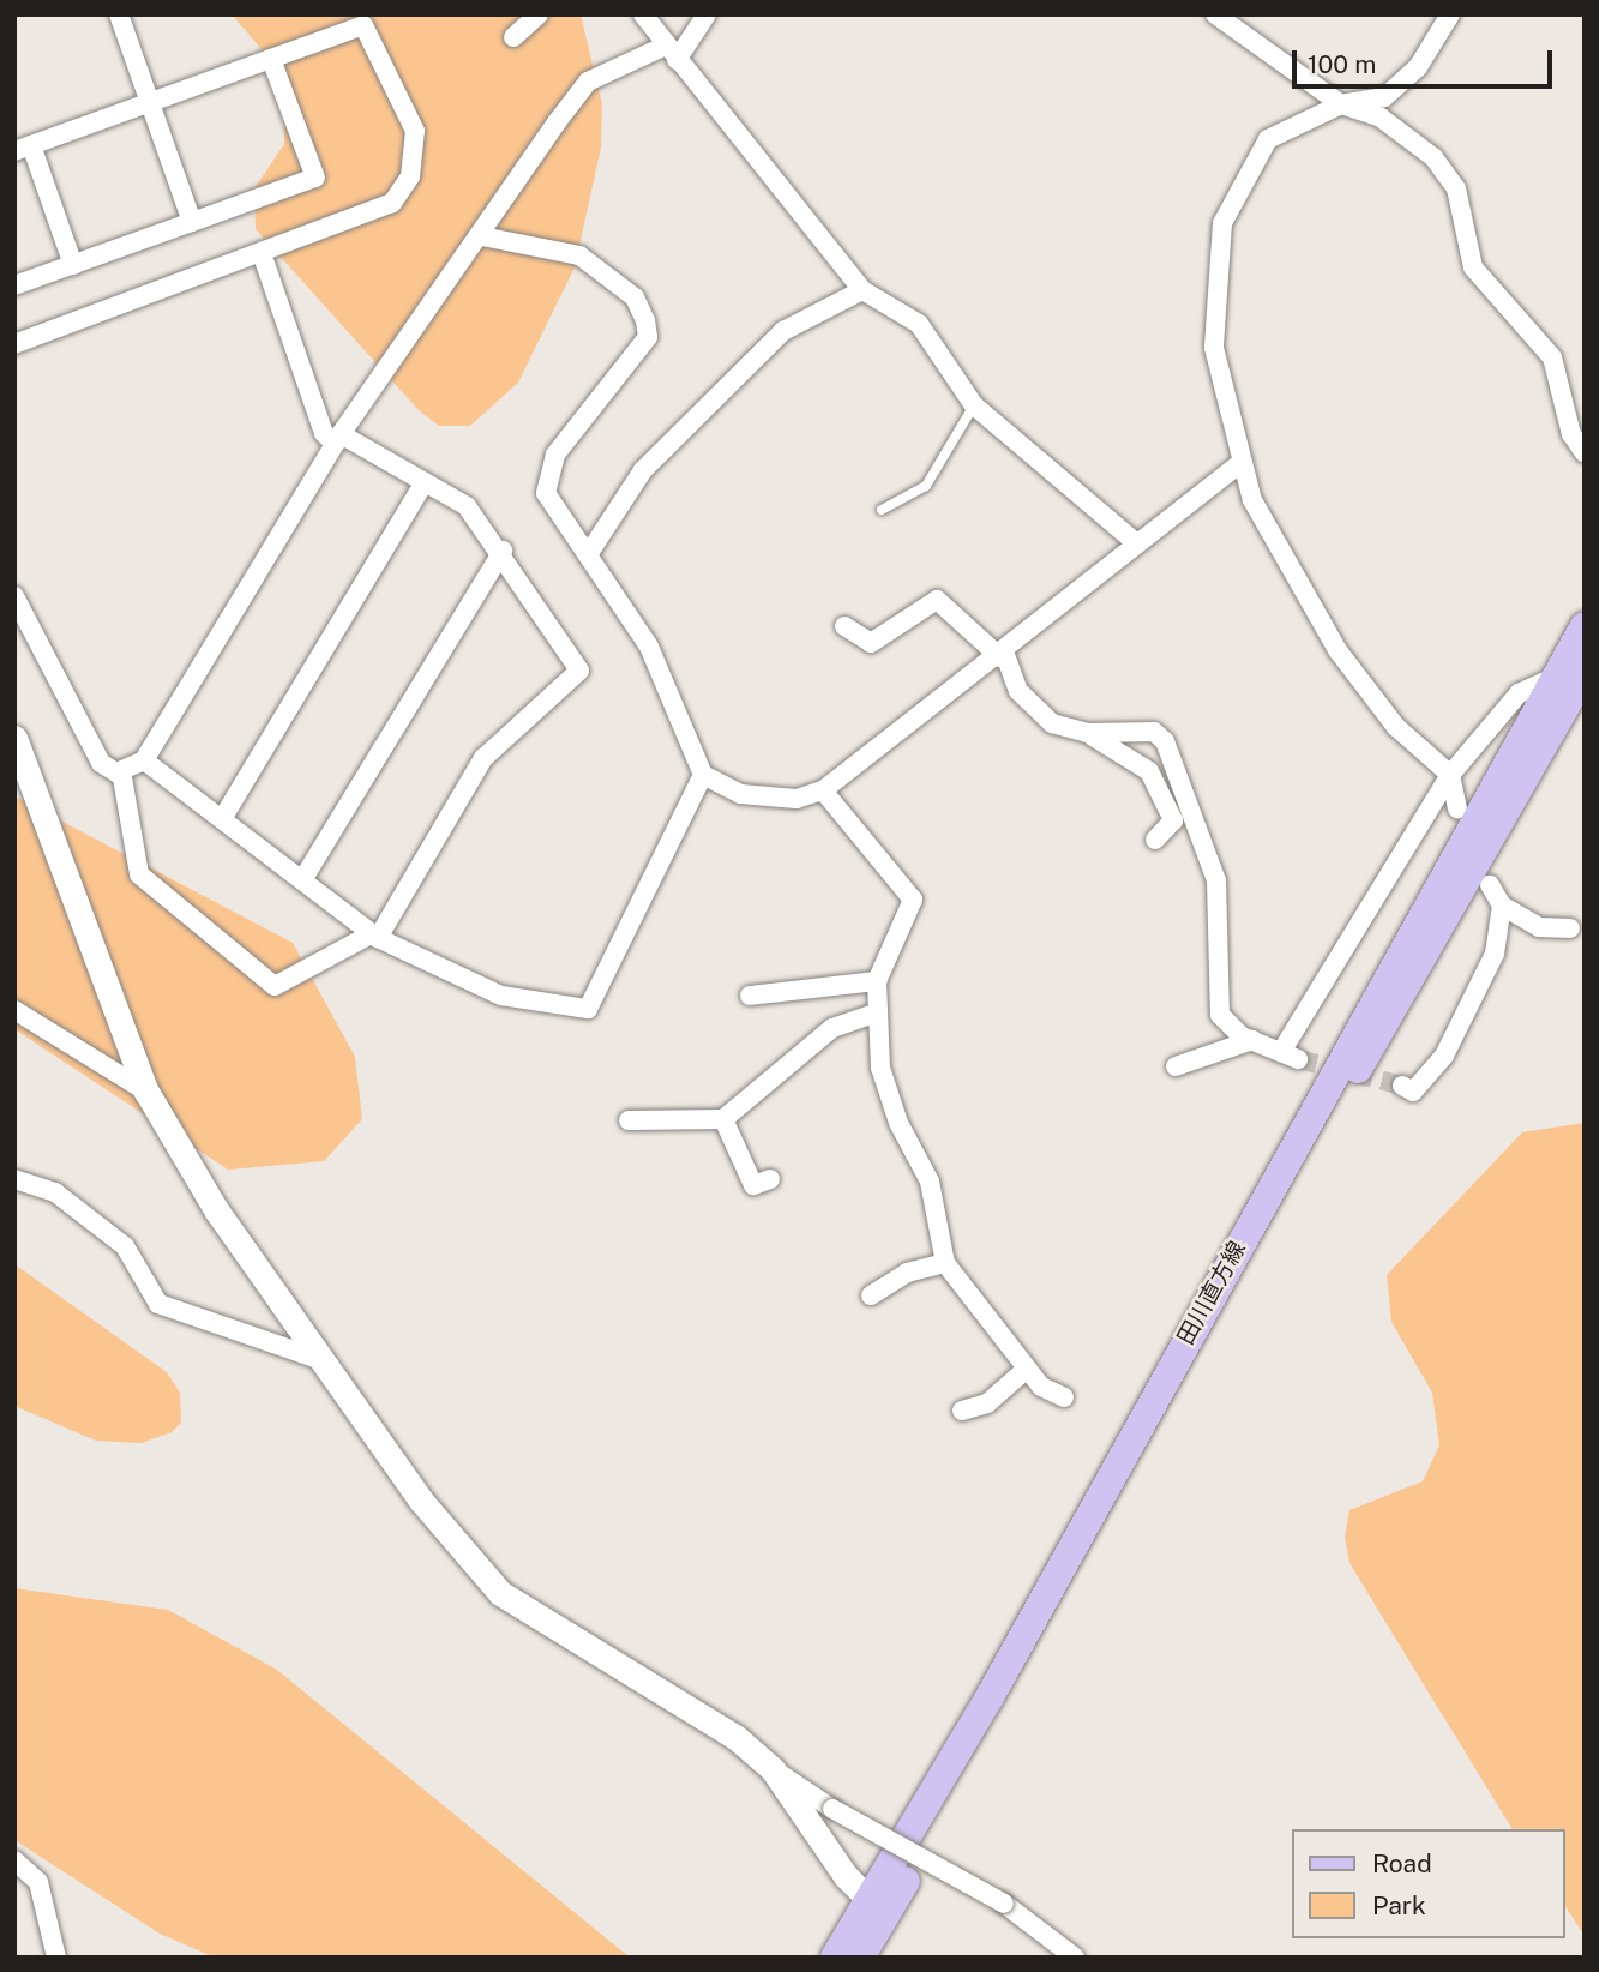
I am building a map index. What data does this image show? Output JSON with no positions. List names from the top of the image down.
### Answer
{
  "streets": {
    "main road": ["田川直方線"]
  },
  "legend": ["Road", "Park"],
  "scale_bar": "100 m"
}
